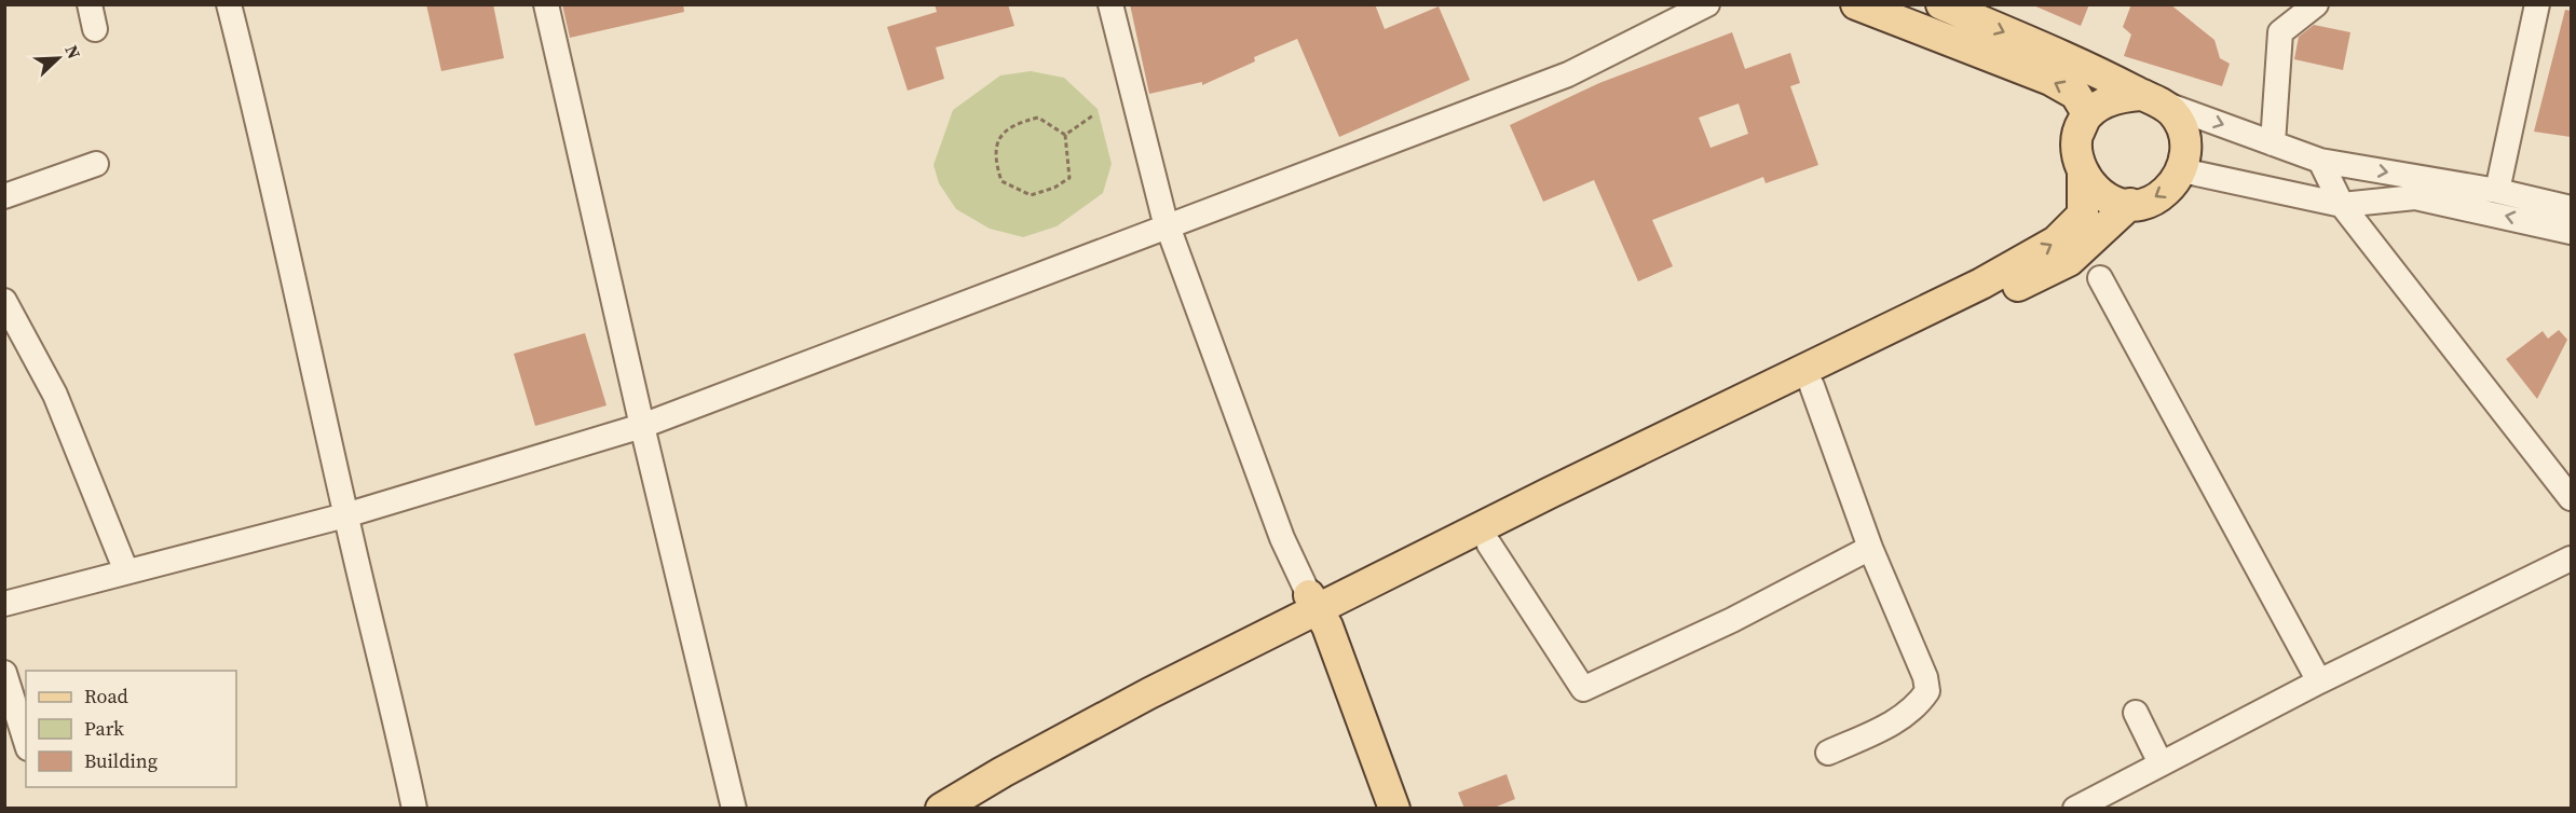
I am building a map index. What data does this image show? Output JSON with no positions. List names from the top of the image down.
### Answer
{
  "legend": ["Road", "Park", "Building"],
  "north": "top right"
}
